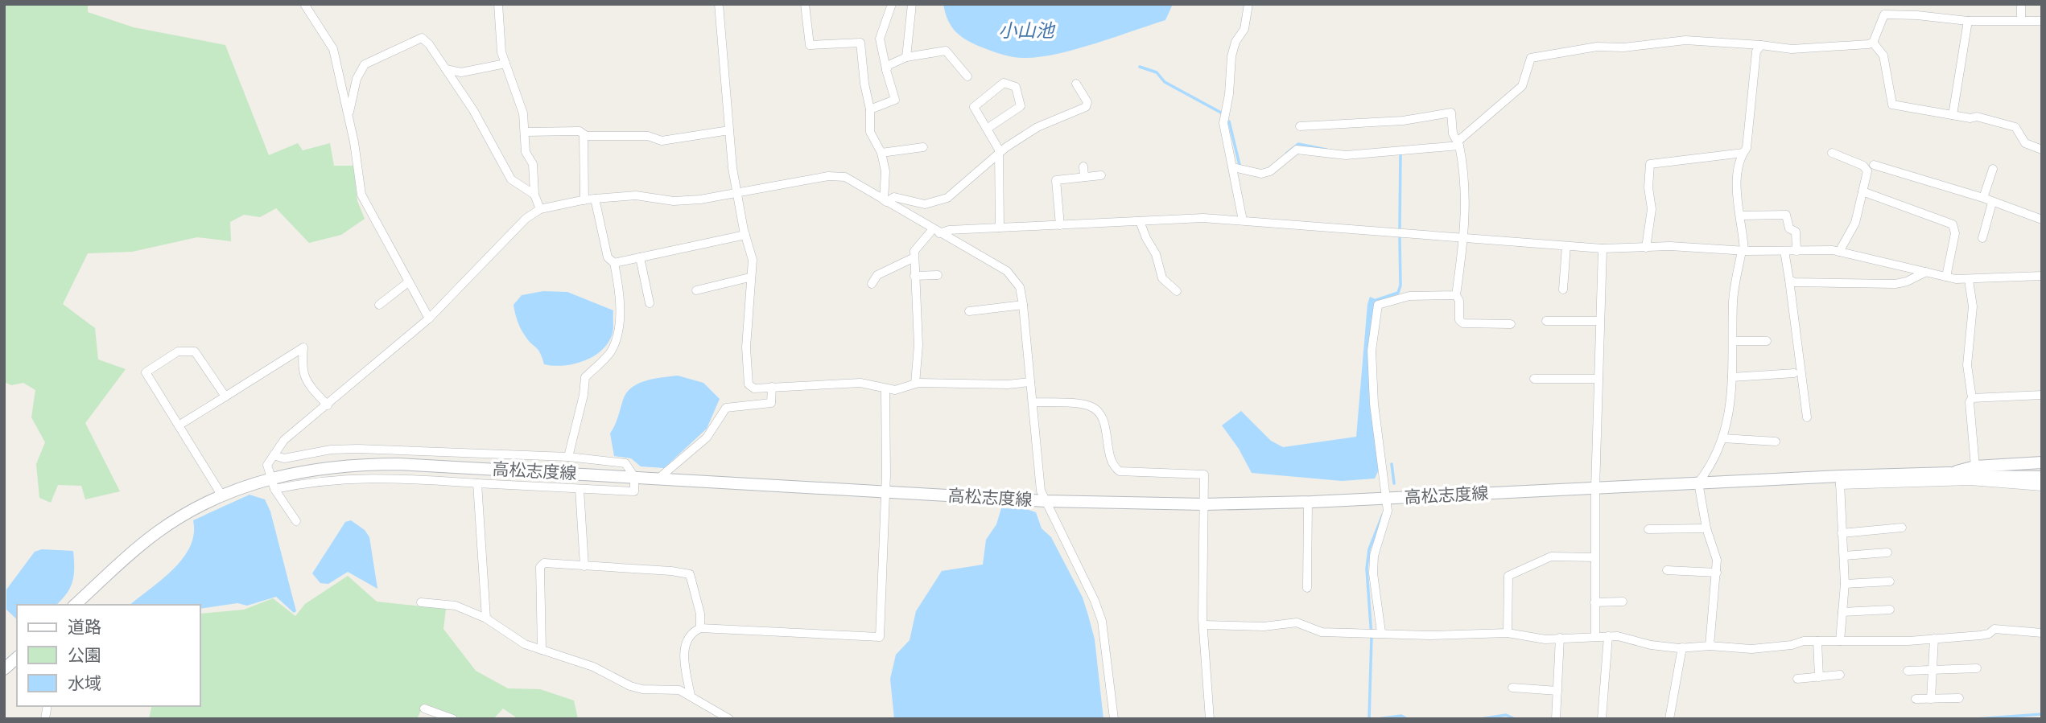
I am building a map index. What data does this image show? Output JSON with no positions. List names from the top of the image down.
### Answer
{
  "streets": {
    "main road": ["高松志度線"]
  },
  "water": ["小山池"],
  "legend": ["道路", "公園", "水域"]
}
